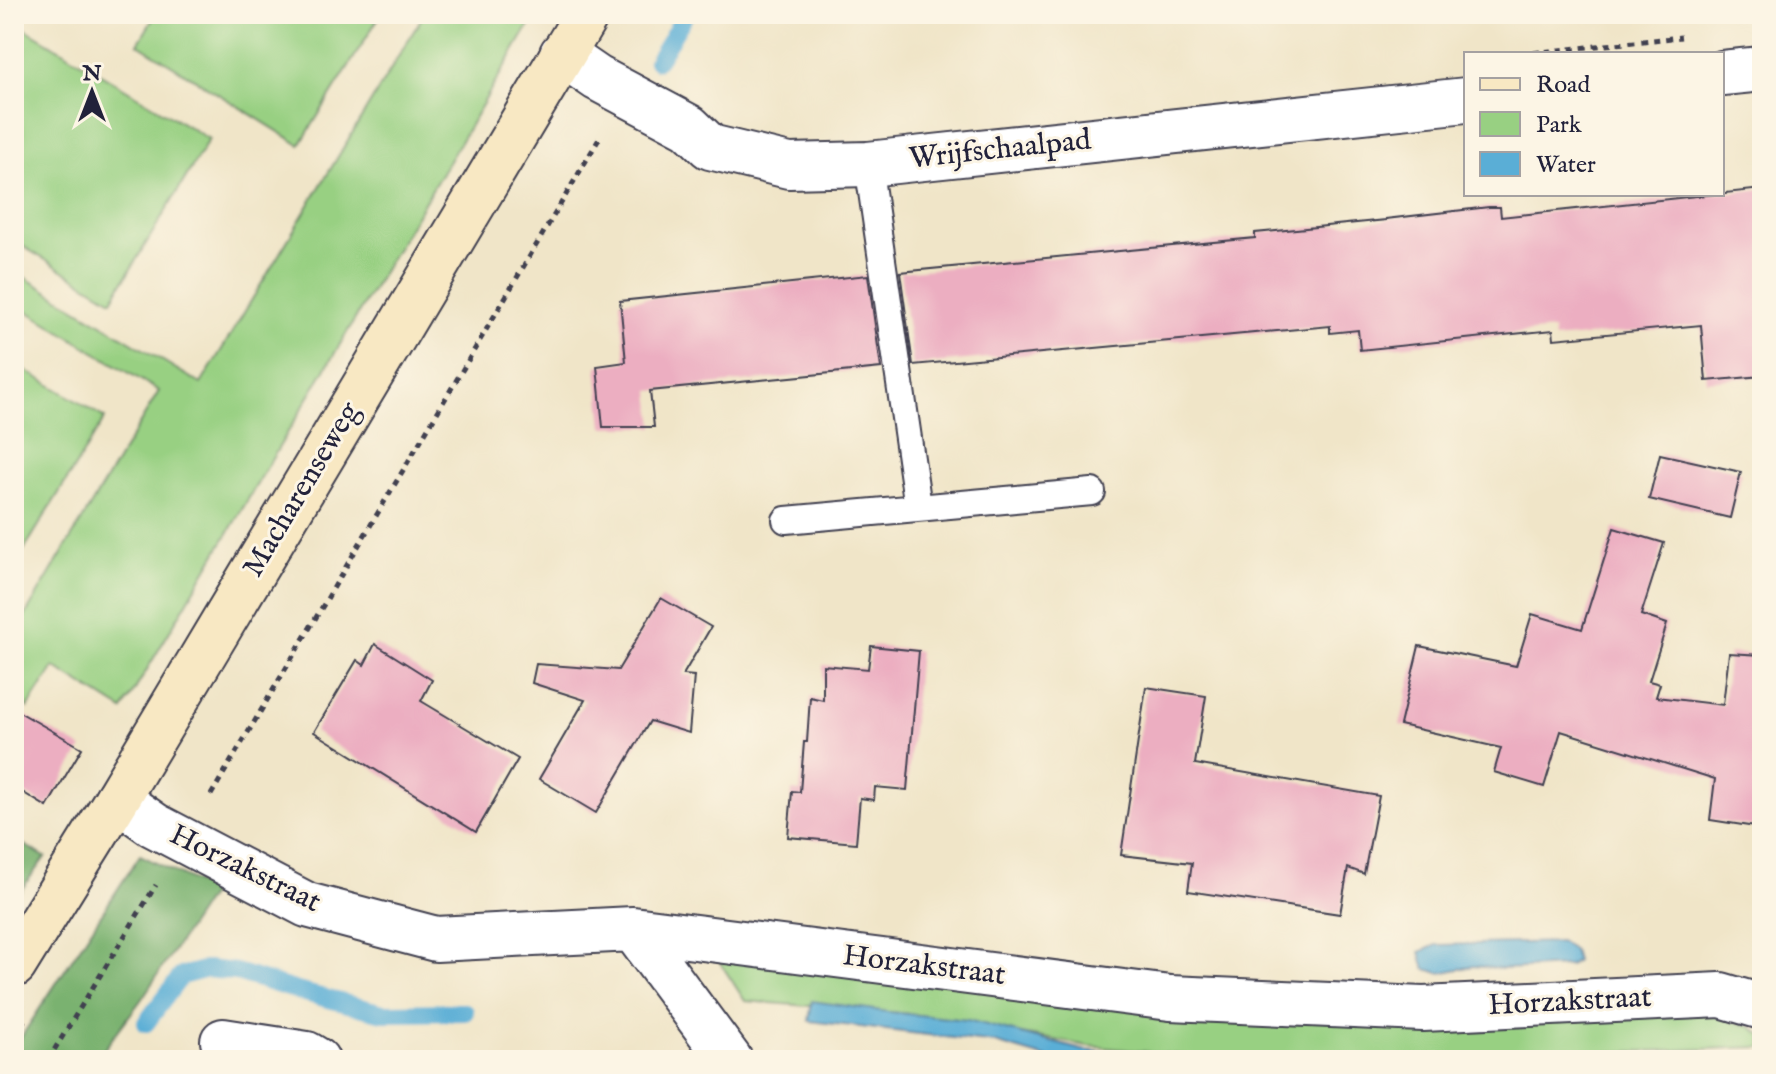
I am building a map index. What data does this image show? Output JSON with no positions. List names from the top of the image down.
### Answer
{
  "streets": {
    "street": ["Wrijfschaalpad", "Macharenseweg", "Horzakstraat"]
  },
  "crossings": [
    ["Wrijfschaalpad", "Macharenseweg"],
    ["Macharenseweg", "Horzakstraat"]
  ],
  "legend": ["Road", "Park", "Water"],
  "north": "top"
}
